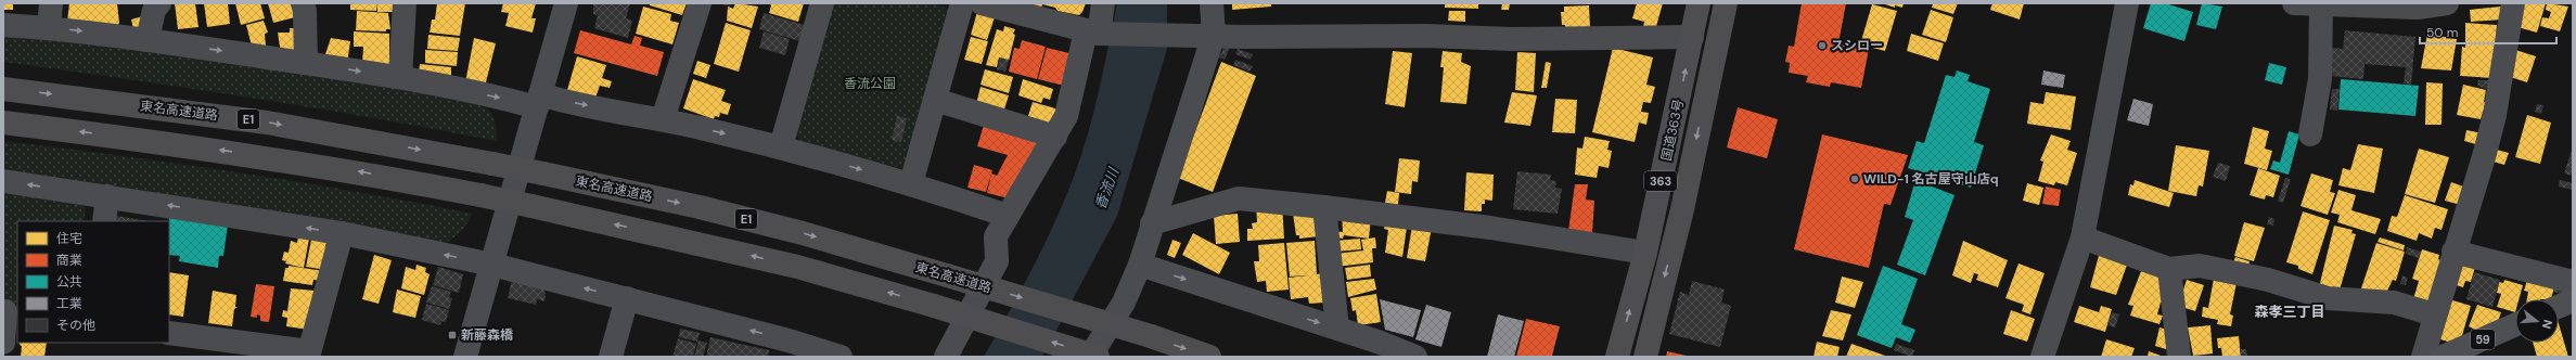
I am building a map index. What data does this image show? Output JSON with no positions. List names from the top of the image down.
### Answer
{
  "streets": {
    "highway": [
      "東名高速道路",
      "E1",
      "国道363号",
      "363"
    ],
    "main road": ["59"]
  },
  "districts": ["森孝三丁目"],
  "water": ["香流川"],
  "parks": ["香流公園"],
  "places": {
    "other": ["スシロー", "WILD-1 名古屋守山店q"],
    "transit": ["新藤森橋"]
  },
  "legend": [
    "住宅",
    "商業",
    "公共",
    "工業",
    "その他"
  ],
  "scale_bar": "50 m",
  "north": "right"
}
